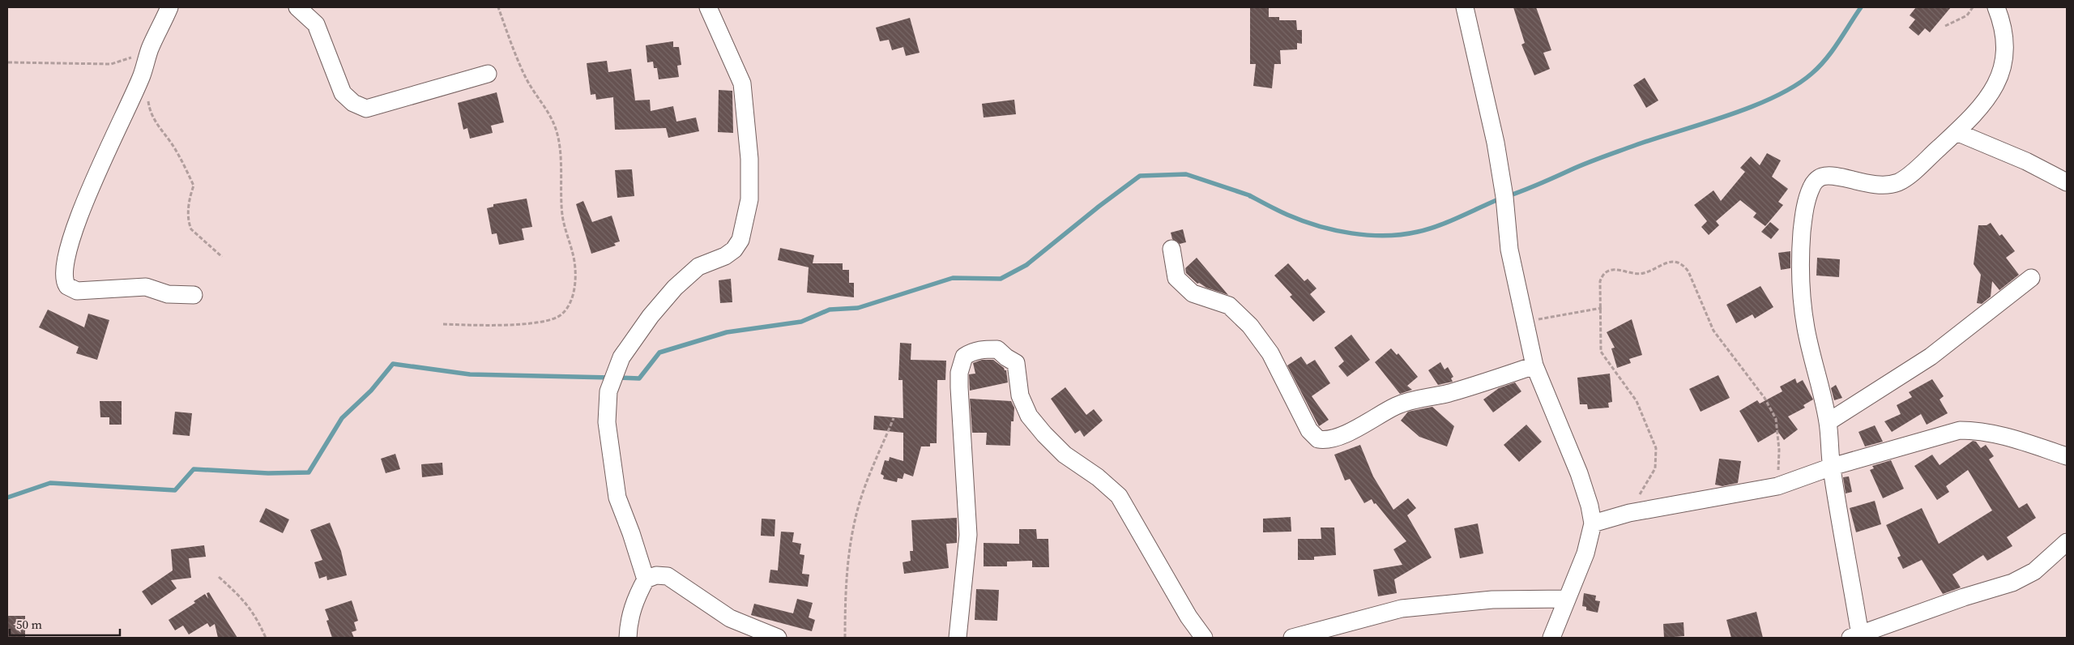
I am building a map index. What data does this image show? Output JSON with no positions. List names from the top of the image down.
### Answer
{
  "scale_bar": "50 m"
}
